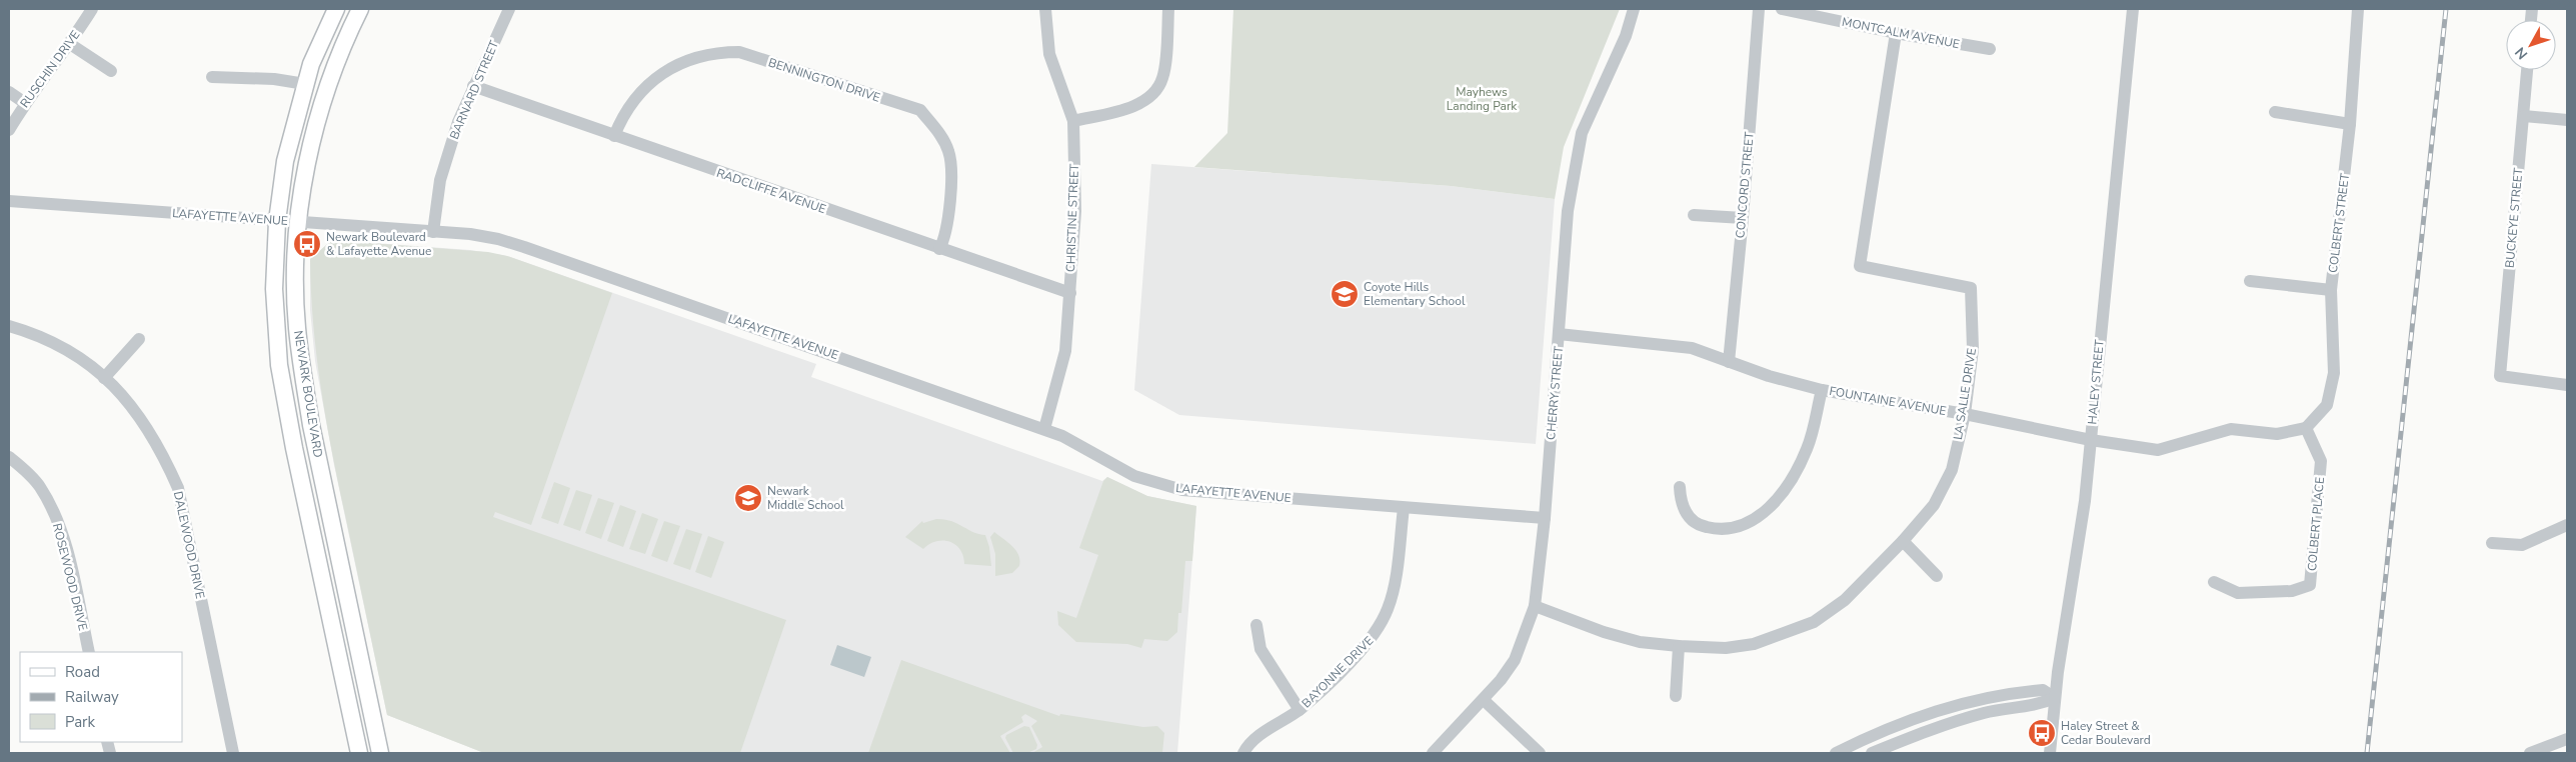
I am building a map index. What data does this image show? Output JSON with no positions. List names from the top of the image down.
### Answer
{
  "streets": {
    "main road": ["NEWARK BOULEVARD"],
    "street": [
      "MONTCALM AVENUE",
      "RUSCHIN DRIVE",
      "BENNINGTON DRIVE",
      "BARNARD STREET",
      "CONCORD STREET",
      "RADCLIFFE AVENUE",
      "LAFAYETTE AVENUE",
      "CHRISTINE STREET",
      "BUCKEYE STREET",
      "COLBERT STREET",
      "HALEY STREET",
      "CHERRY STREET",
      "LA SALLE DRIVE",
      "FOUNTAINE AVENUE",
      "COLBERT PLACE",
      "DALEWOOD DRIVE",
      "ROSEWOOD DRIVE",
      "BAYONNE DRIVE"
    ]
  },
  "crossings": [
    ["MONTCALM AVENUE", "LA SALLE DRIVE"],
    ["BENNINGTON DRIVE", "RADCLIFFE AVENUE"],
    ["BARNARD STREET", "RADCLIFFE AVENUE"],
    ["BARNARD STREET", "LAFAYETTE AVENUE"],
    ["CONCORD STREET", "FOUNTAINE AVENUE"],
    ["RADCLIFFE AVENUE", "CHRISTINE STREET"],
    ["LAFAYETTE AVENUE", "CHRISTINE STREET"],
    ["LAFAYETTE AVENUE", "CHERRY STREET"],
    ["LAFAYETTE AVENUE", "NEWARK BOULEVARD"],
    ["LAFAYETTE AVENUE", "BAYONNE DRIVE"],
    ["COLBERT STREET", "FOUNTAINE AVENUE"],
    ["COLBERT STREET", "COLBERT PLACE"],
    ["HALEY STREET", "FOUNTAINE AVENUE"],
    ["CHERRY STREET", "LA SALLE DRIVE"],
    ["CHERRY STREET", "FOUNTAINE AVENUE"],
    ["LA SALLE DRIVE", "FOUNTAINE AVENUE"],
    ["FOUNTAINE AVENUE", "COLBERT PLACE"]
  ],
  "parks": ["Mayhews Landing Park"],
  "places": {
    "bus stop": ["Newark Boulevard & Lafayette Avenue", "Haley Street & Cedar Boulevard"],
    "school or university": ["Coyote Hills Elementary School", "Newark Middle School"]
  },
  "legend": ["Road", "Railway", "Park"],
  "north": "bottom left"
}
